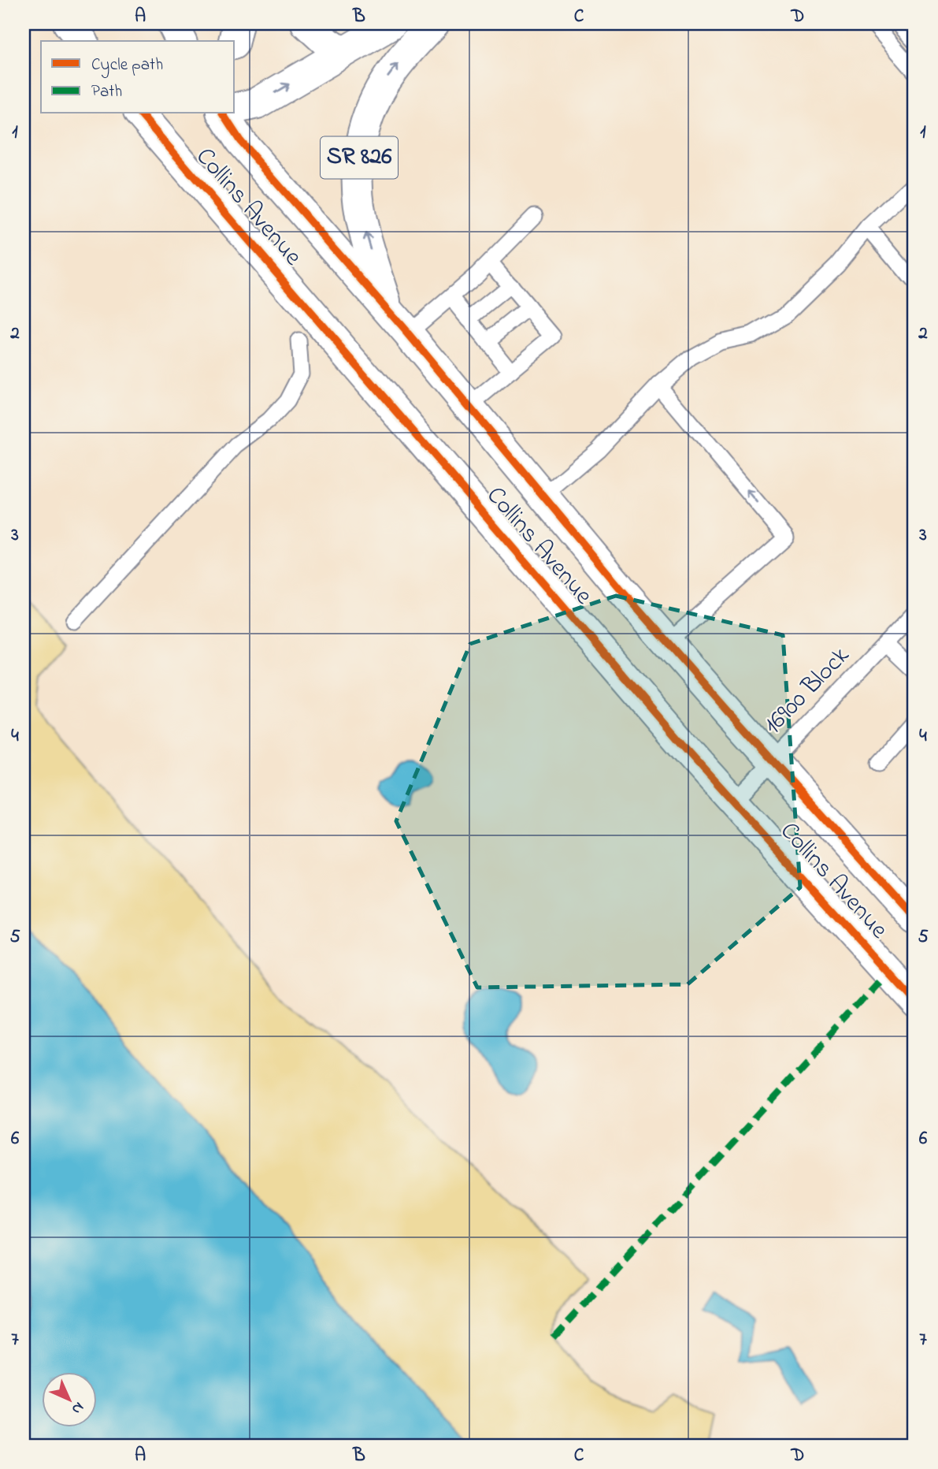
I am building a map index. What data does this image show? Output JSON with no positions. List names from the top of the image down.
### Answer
{
  "streets": {
    "main road": ["SR 826", "Collins Avenue"],
    "lane": ["16900 Block"]
  },
  "crossings": [
    ["SR 826", "Collins Avenue"],
    ["Collins Avenue", "16900 Block"]
  ],
  "legend": ["Cycle path", "Path"],
  "north": "bottom right",
  "grid": {
    "columns": [
      "A",
      "B",
      "C",
      "D"
    ],
    "rows": [
      "1",
      "2",
      "3",
      "4",
      "5",
      "6",
      "7"
    ]
  }
}
